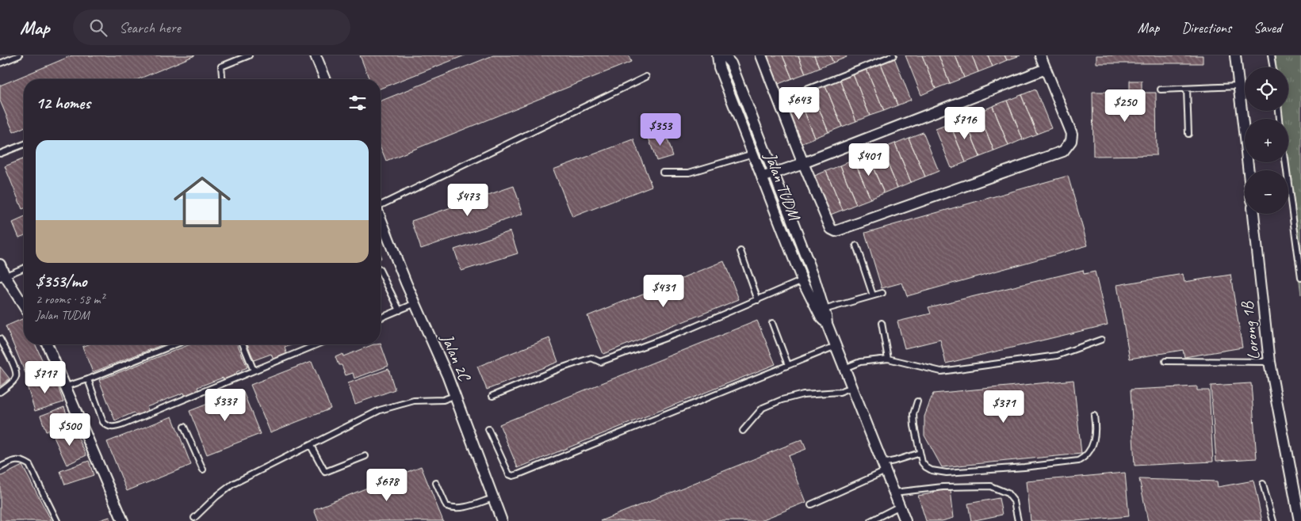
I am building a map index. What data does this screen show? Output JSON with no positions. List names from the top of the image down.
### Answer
{
  "streets": {
    "street": ["Jalan TUDM", "Lorong 1B", "Jalan 2C"]
  },
  "page": {
    "header": "Map",
    "search": "Search here",
    "nav": ["Map", "Directions", "Saved"],
    "map_buttons": ["+", "−"],
    "heading": "12 homes",
    "price": [
      "$643",
      "$250",
      "$716",
      "$353",
      "$401",
      "$473",
      "$431",
      "$717",
      "$337",
      "$371",
      "$500",
      "$678"
    ],
    "list": [
      {
        "name": "$353/mo",
        "note": "2 rooms · 58 m² · Jalan TUDM"
      }
    ]
  }
}
